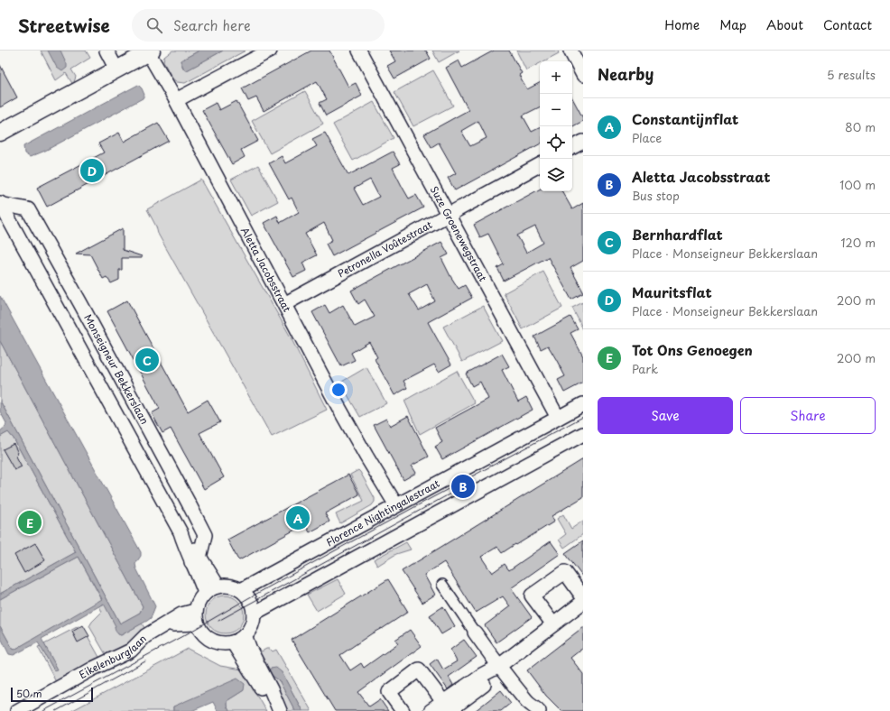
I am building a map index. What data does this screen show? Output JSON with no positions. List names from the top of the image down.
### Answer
{
  "streets": {
    "street": [
      "Suze Groenewegstraat",
      "Petronella Voûtestraat",
      "Aletta Jacobsstraat",
      "Monseigneur Bekkerslaan",
      "Florence Nightingalestraat",
      "Eikelenburglaan"
    ]
  },
  "crossings": [
    ["Suze Groenewegstraat", "Petronella Voûtestraat"],
    ["Suze Groenewegstraat", "Florence Nightingalestraat"],
    ["Petronella Voûtestraat", "Aletta Jacobsstraat"],
    ["Aletta Jacobsstraat", "Florence Nightingalestraat"],
    ["Monseigneur Bekkerslaan", "Florence Nightingalestraat"],
    ["Monseigneur Bekkerslaan", "Eikelenburglaan"],
    ["Florence Nightingalestraat", "Eikelenburglaan"]
  ],
  "scale_bar": "50 m",
  "page": {
    "header": "Streetwise",
    "search": "Search here",
    "nav": [
      "Home",
      "Map",
      "About",
      "Contact"
    ],
    "heading": ["Nearby", "5 results"],
    "map_buttons": ["+", "−"],
    "list": [
      {
        "mark": "A",
        "name": "Constantijnflat",
        "note": "Place",
        "value": "80 m"
      },
      {
        "mark": "B",
        "name": "Aletta Jacobsstraat",
        "note": "Bus stop",
        "value": "100 m"
      },
      {
        "mark": "C",
        "name": "Bernhardflat",
        "note": "Place · Monseigneur Bekkerslaan",
        "value": "120 m"
      },
      {
        "mark": "D",
        "name": "Mauritsflat",
        "note": "Place · Monseigneur Bekkerslaan",
        "value": "200 m"
      },
      {
        "mark": "E",
        "name": "Tot Ons Genoegen",
        "note": "Park",
        "value": "200 m"
      }
    ],
    "pins": [
      "D",
      "C",
      "B",
      "A",
      "E"
    ],
    "buttons": ["Save", "Share"],
    "scale": "50 m"
  }
}
